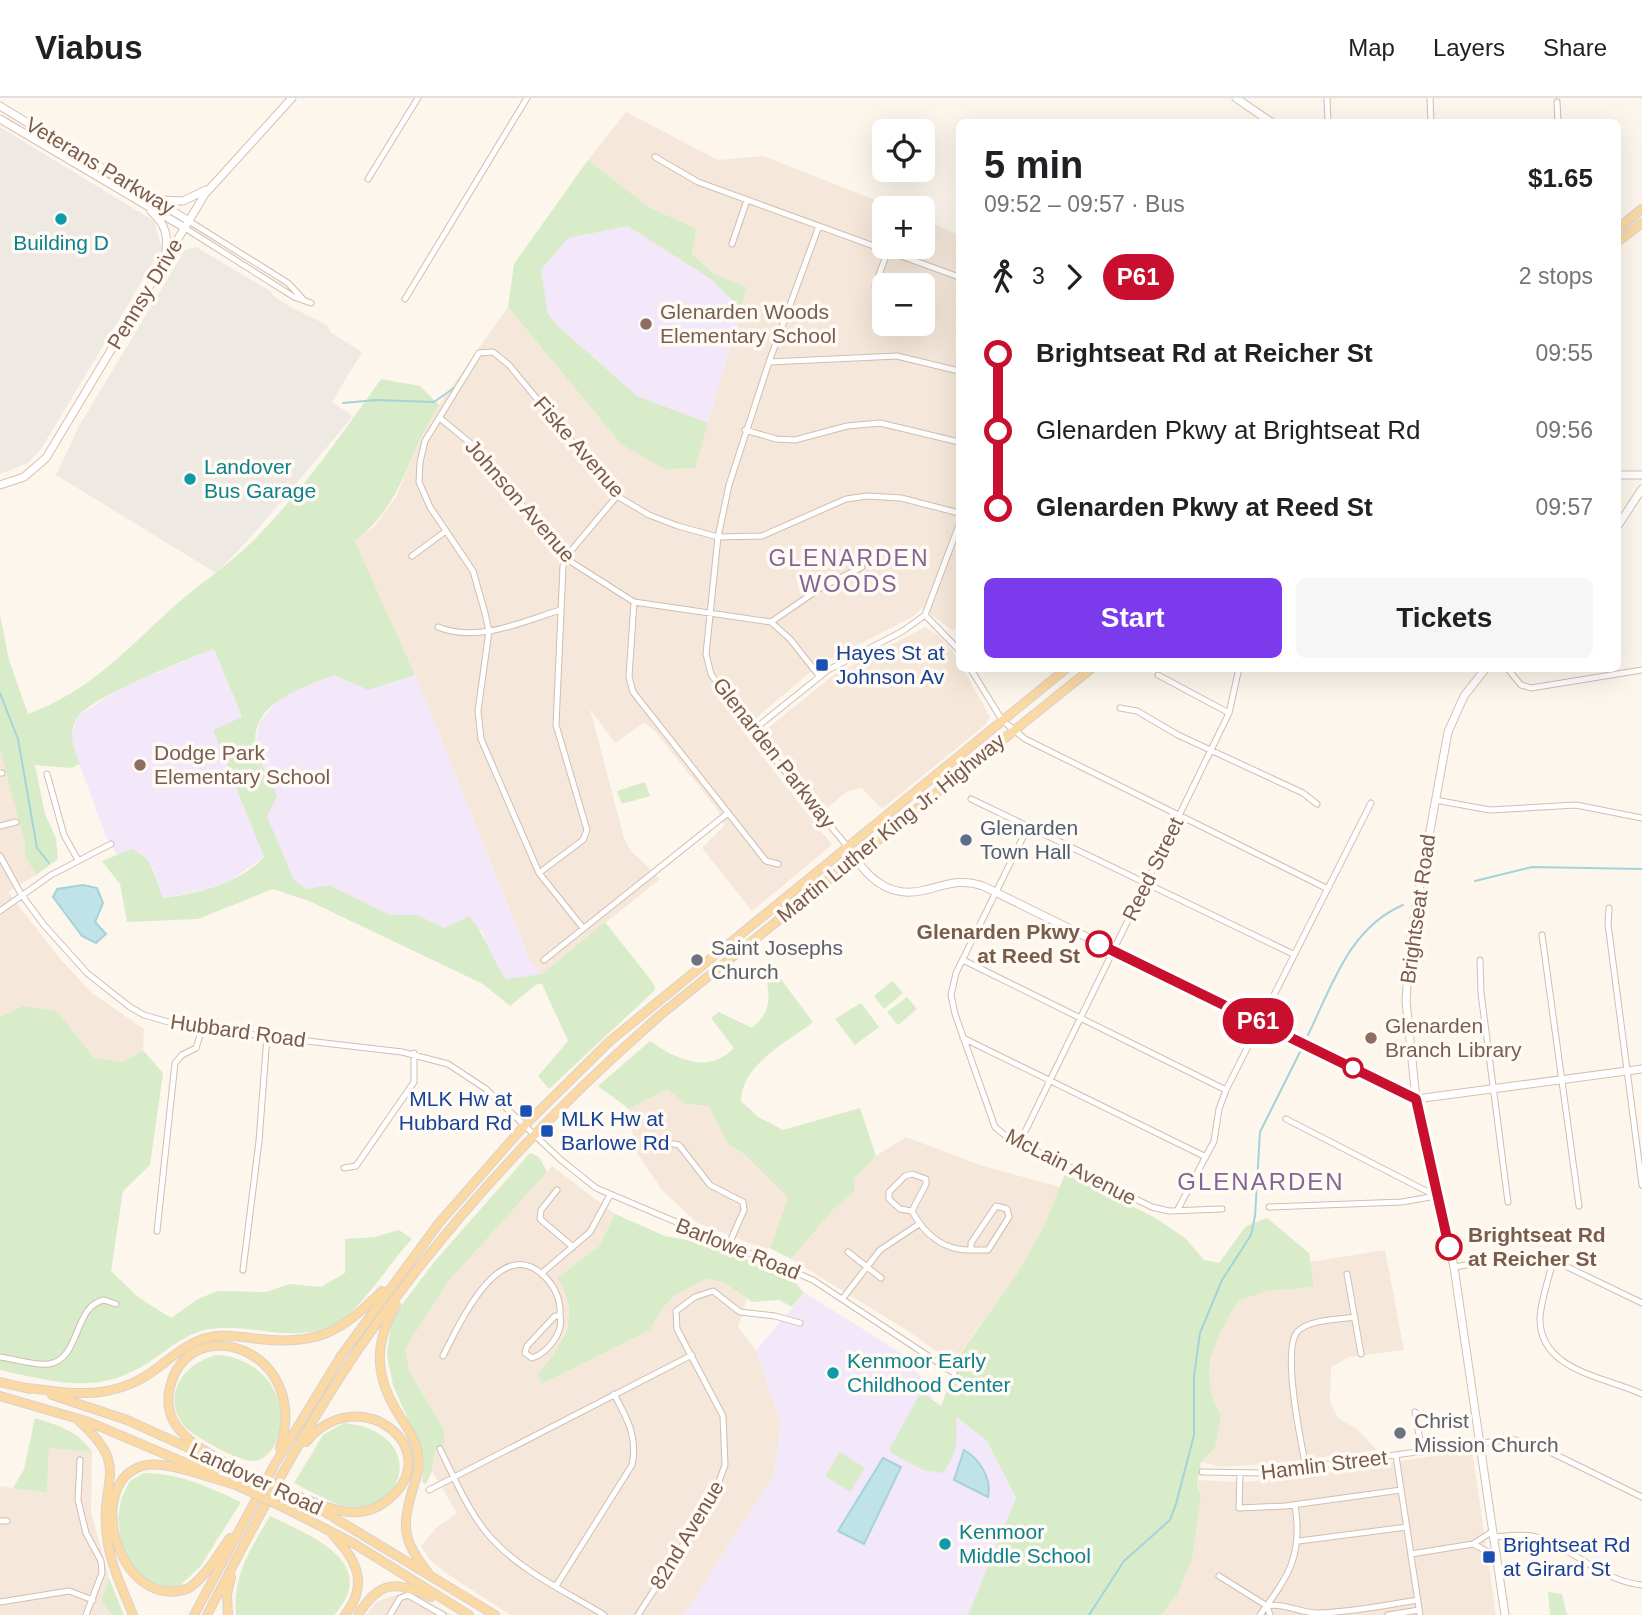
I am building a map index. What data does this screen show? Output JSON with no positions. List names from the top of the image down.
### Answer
{
  "streets": {
    "main road": ["Martin Luther King Jr. Highway", "Landover Road"],
    "street": [
      "Veterans Parkway",
      "Pennsy Drive",
      "Fiske Avenue",
      "Johnson Avenue",
      "Glenarden Parkway",
      "Reed Street",
      "Brightseat Road",
      "Hubbard Road",
      "McLain Avenue",
      "Barlowe Road",
      "Hamlin Street",
      "82nd Avenue"
    ]
  },
  "crossings": [
    ["Veterans Parkway", "Pennsy Drive"],
    ["Fiske Avenue", "Johnson Avenue"],
    ["Fiske Avenue", "Glenarden Parkway"],
    ["Johnson Avenue", "Glenarden Parkway"],
    ["Glenarden Parkway", "Martin Luther King Jr. Highway"],
    ["Glenarden Parkway", "Reed Street"],
    ["Glenarden Parkway", "Brightseat Road"],
    ["Glenarden Parkway", "McLain Avenue"],
    ["Martin Luther King Jr. Highway", "Hubbard Road"],
    ["Martin Luther King Jr. Highway", "Barlowe Road"],
    ["Reed Street", "McLain Avenue"],
    ["Brightseat Road", "Hamlin Street"],
    ["Hubbard Road", "Barlowe Road"]
  ],
  "districts": ["GLENARDEN WOODS", "GLENARDEN"],
  "places": {
    "other": [
      "Building D",
      "Glenarden Woods Elementary School",
      "Landover Bus Garage",
      "Dodge Park Elementary School",
      "Glenarden Town Hall",
      "Glenarden Pkwy at Reed St",
      "Saint Josephs Church",
      "Glenarden Branch Library",
      "Brightseat Rd at Reicher St",
      "Kenmoor Early Childhood Center",
      "Christ Mission Church",
      "Kenmoor Middle School"
    ],
    "transit": [
      "Hayes St at Johnson Av",
      "MLK Hw at Hubbard Rd",
      "MLK Hw at Barlowe Rd",
      "Brightseat Rd at Girard St"
    ]
  },
  "lines": ["bus line P61"],
  "page": {
    "header": "Viabus",
    "nav": ["Map", "Layers", "Share"],
    "on_map": "P61",
    "map_buttons": ["+", "−"],
    "heading": ["5 min", "09:52 – 09:57 · Bus", "$1.65"],
    "legs": ["3", "P61", "2 stops"],
    "list": [
      {
        "name": "Brightseat Rd at Reicher St",
        "value": "09:55"
      },
      {
        "name": "Glenarden Pkwy at Brightseat Rd",
        "value": "09:56"
      },
      {
        "name": "Glenarden Pkwy at Reed St",
        "value": "09:57"
      }
    ],
    "buttons": ["Start", "Tickets"]
  }
}
